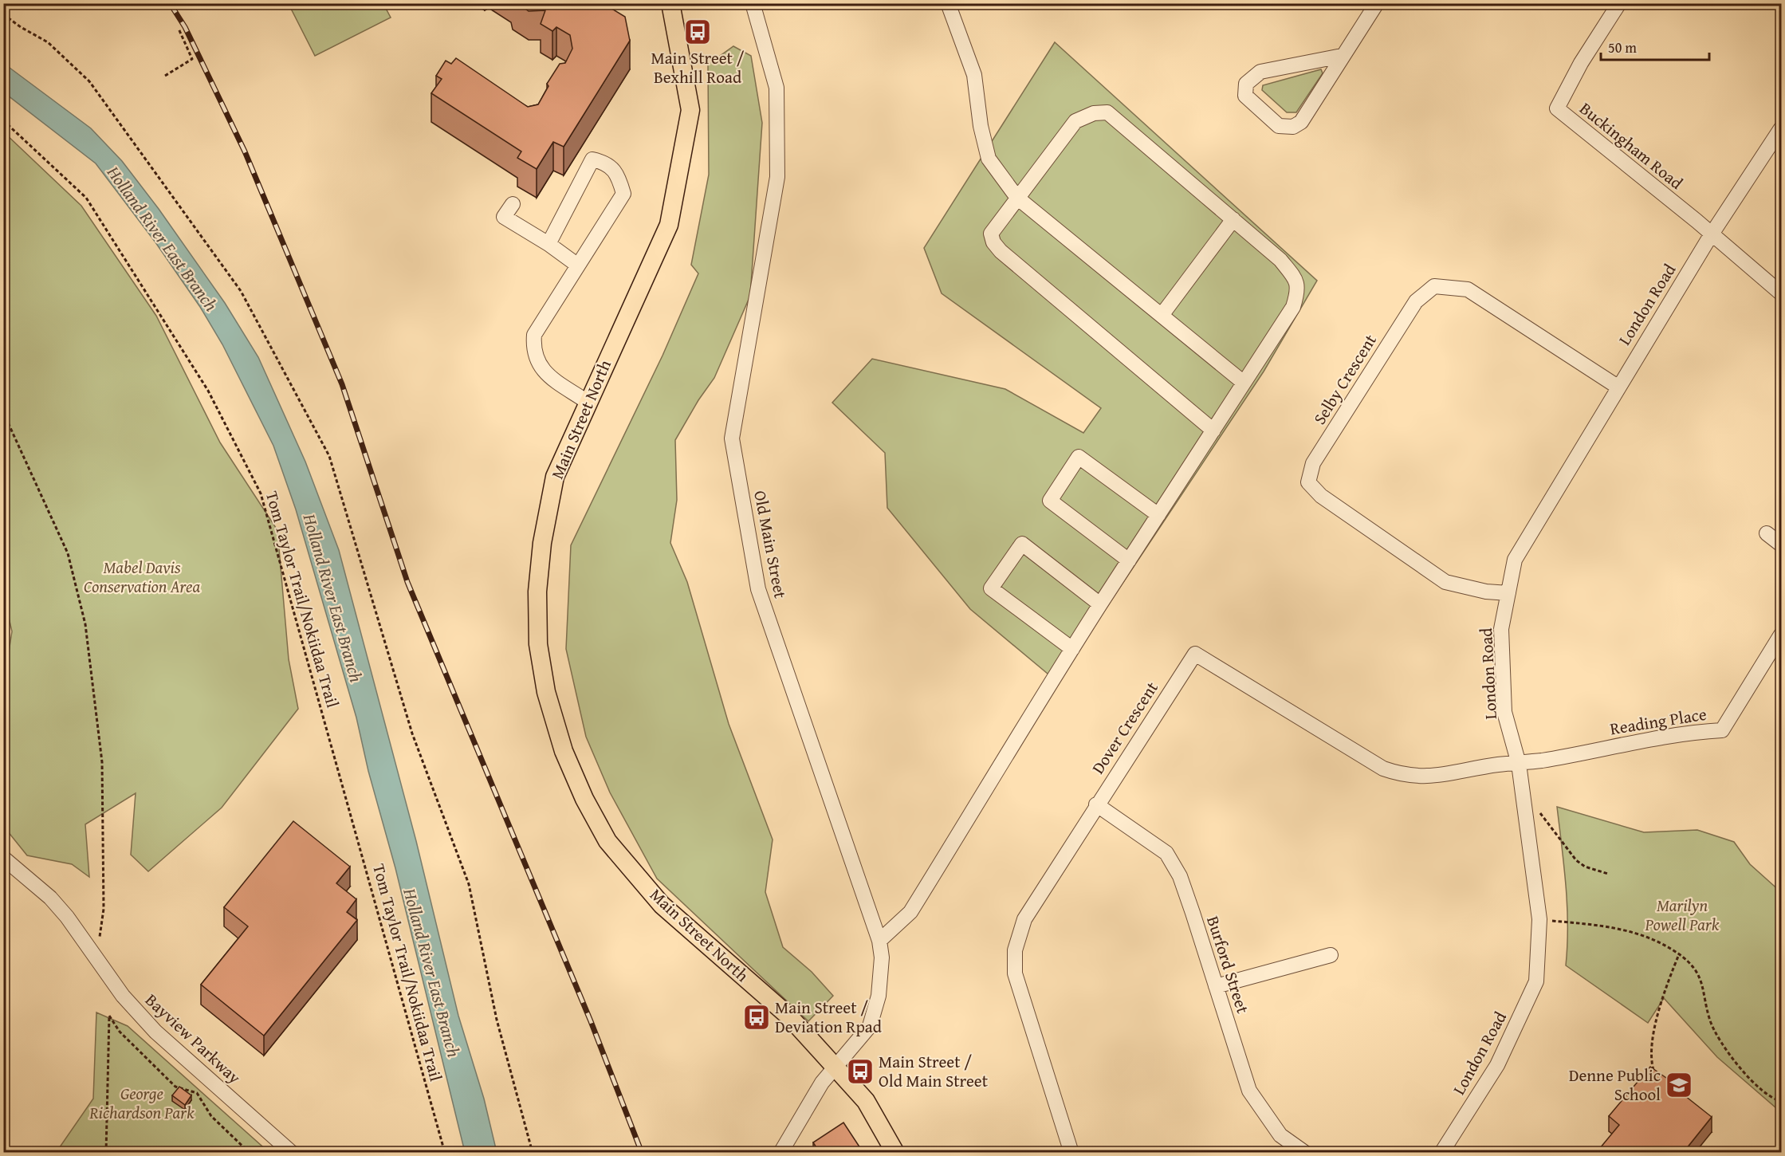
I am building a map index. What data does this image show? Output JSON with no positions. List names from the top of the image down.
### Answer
{
  "streets": {
    "main road": ["Main Street North"],
    "street": [
      "Buckingham Road",
      "London Road",
      "Selby Crescent",
      "Old Main Street",
      "Reading Place",
      "Dover Crescent",
      "Burford Street",
      "Bayview Parkway"
    ],
    "path": ["Tom Taylor Trail/Nokiidaa Trail"]
  },
  "crossings": [
    ["Buckingham Road", "London Road"],
    ["London Road", "Selby Crescent"],
    ["London Road", "Reading Place"],
    ["London Road", "Dover Crescent"],
    ["Main Street North", "Old Main Street"],
    ["Reading Place", "Dover Crescent"],
    ["Dover Crescent", "Burford Street"]
  ],
  "water": ["Holland River East Branch"],
  "parks": ["Mabel Davis Conservation Area", "Marilyn Powell Park", "George Richardson Park"],
  "places": {
    "bus stop": ["Main Street / Bexhill Road", "Main Street / Deviation Rpad", "Main Street / Old Main Street"],
    "school or university": ["Denne Public School"]
  },
  "scale_bar": "50 m"
}
